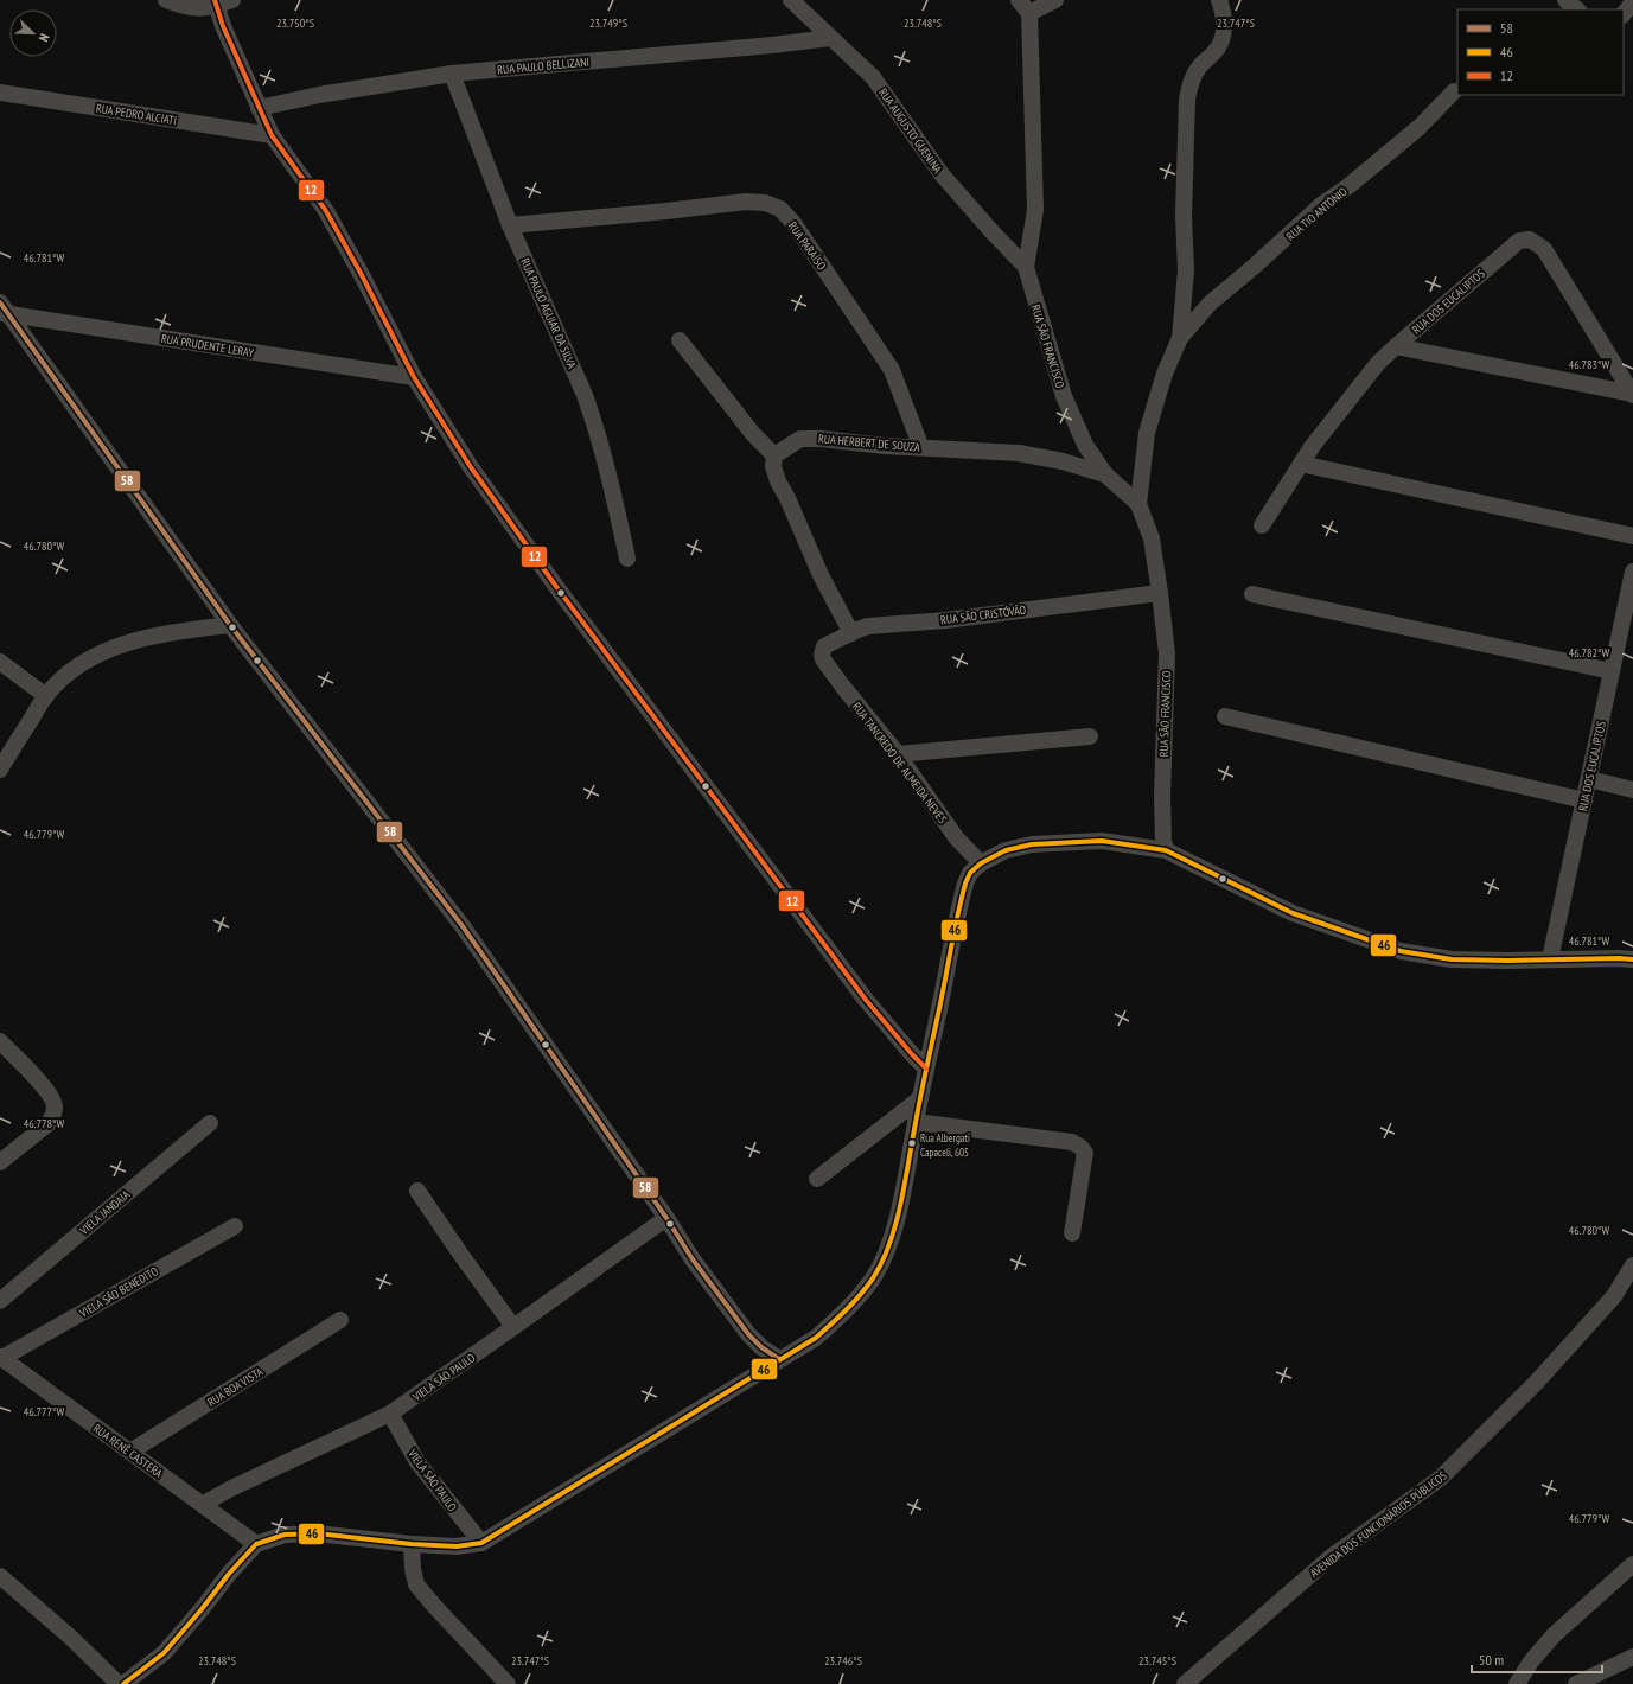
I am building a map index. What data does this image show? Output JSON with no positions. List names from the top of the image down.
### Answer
{
  "streets": {
    "street": [
      "RUA PAULO BELLIZANI",
      "RUA PEDRO ALCIATI",
      "RUA AUGUSTO GUENINA",
      "RUA TIO ANTÔNIO",
      "RUA PARAÍSO",
      "RUA DOS EUCALIPTOS",
      "RUA PAULO AGUIAR DA SILVA",
      "RUA PRUDENTE LERAY",
      "RUA SÃO FRANCISCO",
      "RUA HERBERT DE SOUZA",
      "RUA SÃO CRISTÓVÃO",
      "RUA TANCREDO DE ALMEIDA NEVES",
      "VIELA JANDAIA",
      "VIELA SÃO BENEDITO",
      "VIELA SÃO PAULO",
      "RUA BOA VISTA",
      "RUA RENÊ CASTERA",
      "VIELA SĀO PAULO",
      "AVENIDA DOS FUNCIONÁRIOS PÚBLICOS"
    ]
  },
  "crossings": [
    ["RUA PAULO BELLIZANI", "RUA AUGUSTO GUENINA"],
    ["RUA PAULO BELLIZANI", "RUA PAULO AGUIAR DA SILVA"],
    ["RUA AUGUSTO GUENINA", "RUA SÃO FRANCISCO"],
    ["RUA PARAÍSO", "RUA PAULO AGUIAR DA SILVA"],
    ["RUA PARAÍSO", "RUA HERBERT DE SOUZA"],
    ["RUA SÃO FRANCISCO", "RUA HERBERT DE SOUZA"],
    ["RUA SÃO FRANCISCO", "RUA SÃO CRISTÓVÃO"],
    ["RUA SÃO CRISTÓVÃO", "RUA TANCREDO DE ALMEIDA NEVES"],
    ["VIELA SÃO BENEDITO", "RUA RENÊ CASTERA"],
    ["VIELA SÃO PAULO", "RUA RENÊ CASTERA"],
    ["VIELA SÃO PAULO", "VIELA SĀO PAULO"],
    ["RUA BOA VISTA", "RUA RENÊ CASTERA"]
  ],
  "places": ["Rua Albergati Capaceli, 605"],
  "lines": ["transit line 12", "transit line 58", "transit line 46"],
  "legend": ["58", "46", "12"],
  "scale_bar": "50 m",
  "north": "bottom right",
  "coordinates": [
    "23.750°S",
    "23.749°S",
    "23.748°S",
    "23.747°S",
    "46.781°W",
    "46.783°W",
    "46.780°W",
    "46.782°W",
    "46.779°W",
    "46.778°W",
    "46.777°W",
    "23.746°S",
    "23.745°S"
  ]
}
